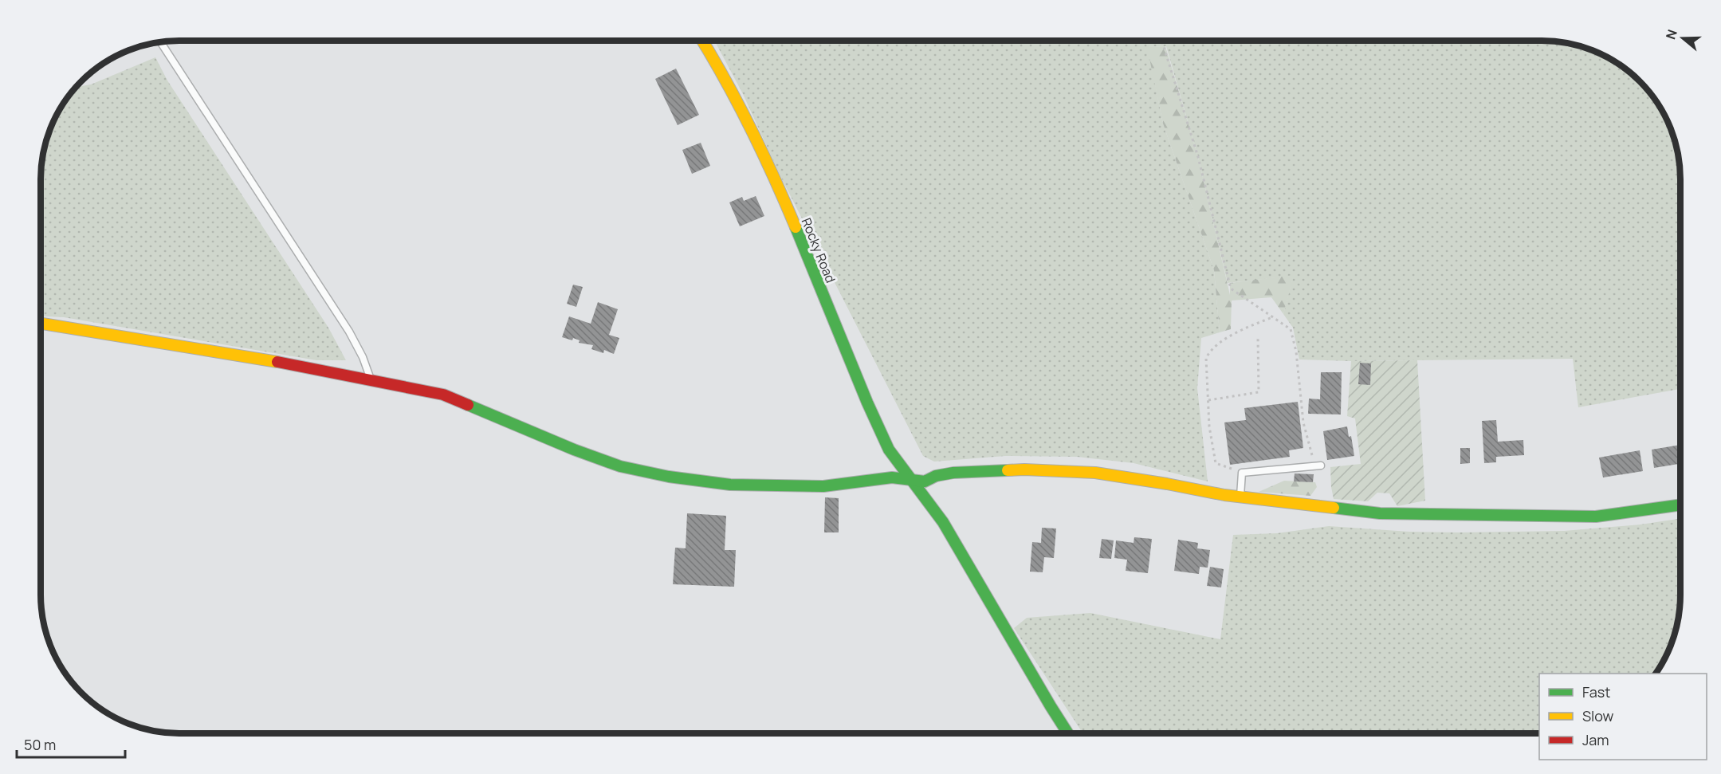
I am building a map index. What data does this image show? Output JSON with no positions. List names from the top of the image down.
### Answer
{
  "streets": {
    "street": ["Rocky Road"]
  },
  "legend": ["Fast", "Slow", "Jam"],
  "scale_bar": "50 m",
  "north": "left"
}
